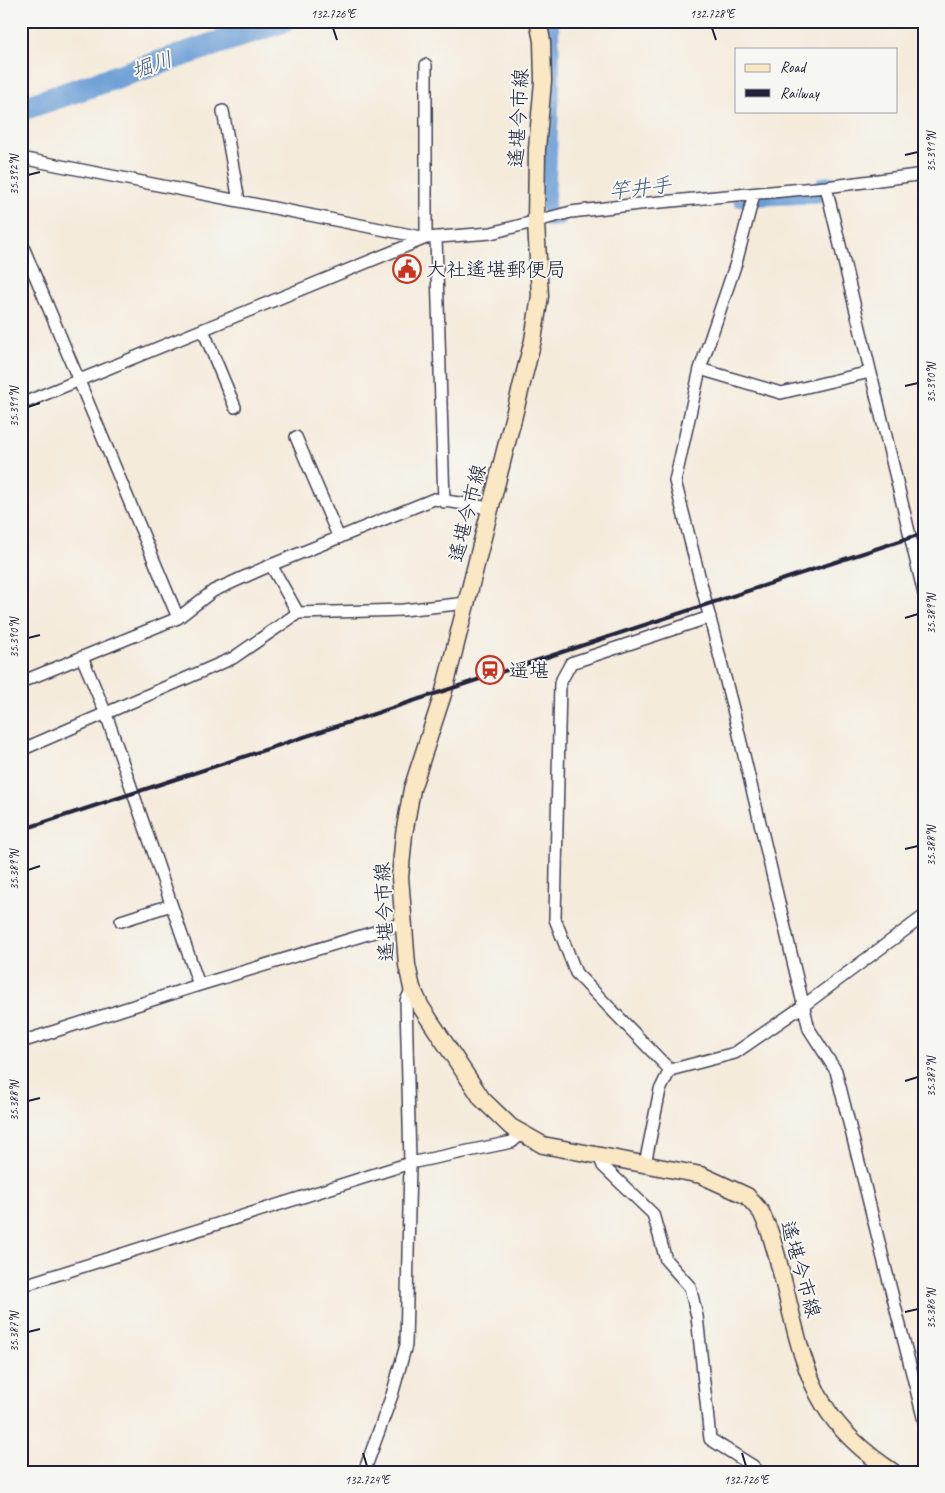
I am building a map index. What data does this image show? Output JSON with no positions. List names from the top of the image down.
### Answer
{
  "streets": {
    "main road": ["遙堪今市線"]
  },
  "water": ["堀川", "竿井手"],
  "places": {
    "public building": ["大社遙堪郵便局"],
    "station": ["遥堪"]
  },
  "legend": ["Road", "Railway"],
  "coordinates": [
    "132.726°E",
    "132.728°E",
    "35.391°N",
    "35.392°N",
    "35.390°N",
    "35.389°N",
    "35.388°N",
    "35.387°N",
    "35.386°N",
    "132.724°E"
  ]
}
